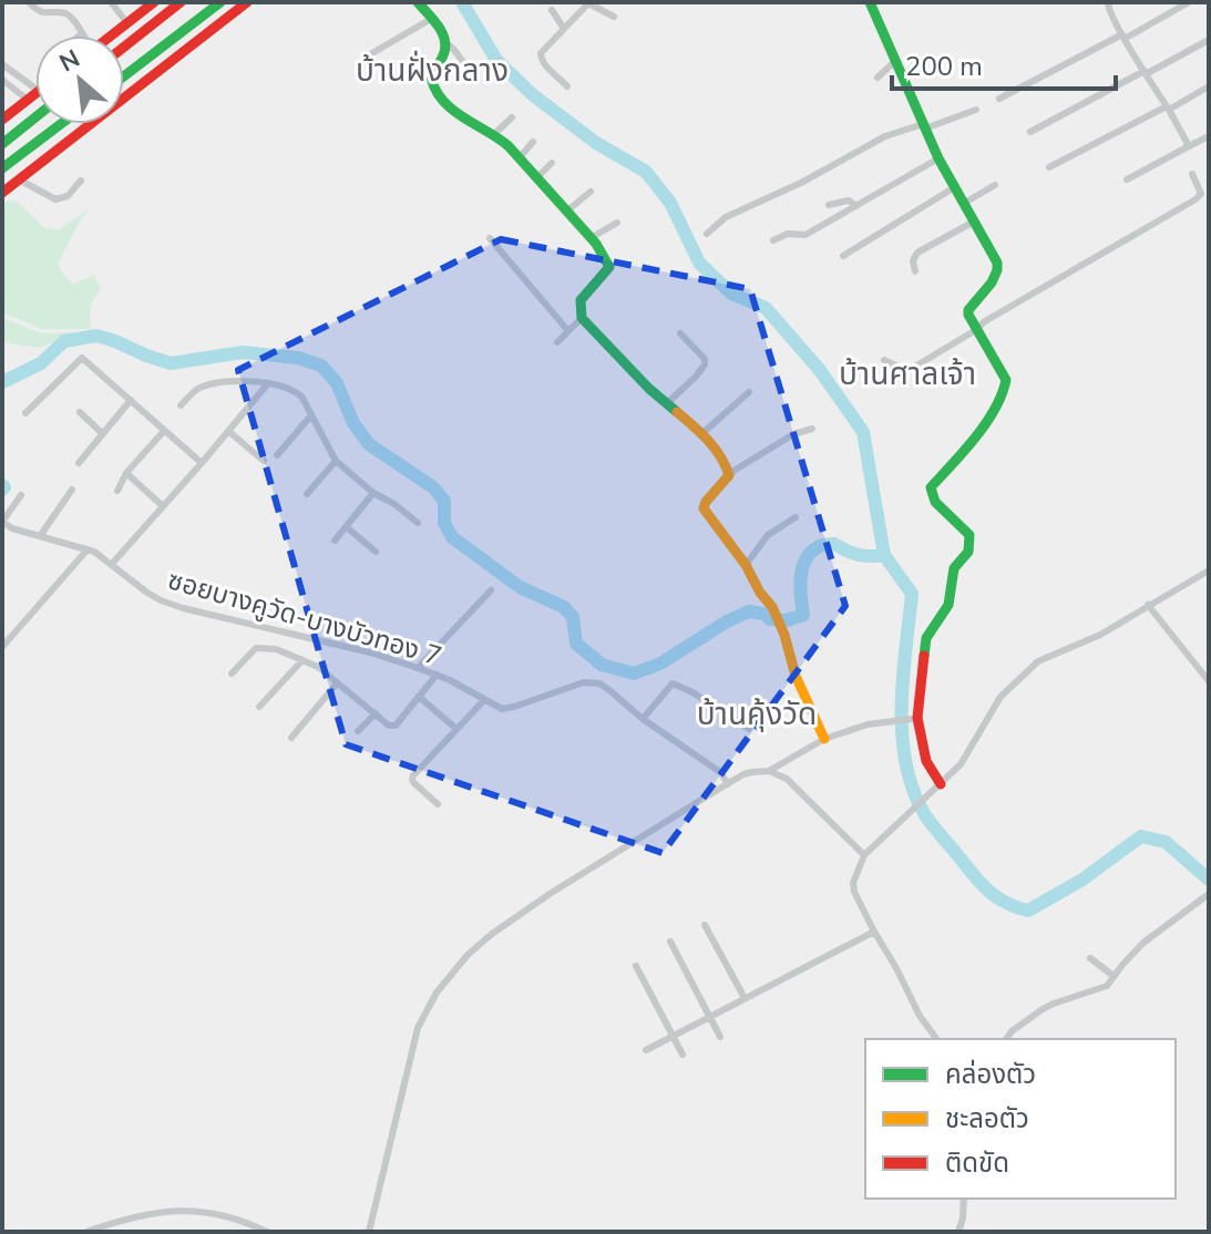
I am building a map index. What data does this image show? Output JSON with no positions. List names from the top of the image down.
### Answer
{
  "streets": {
    "street": ["ซอยบางคูวัด-บางบัวทอง 7"]
  },
  "districts": ["บ้านฝั่งกลาง", "บ้านศาลเจ้า", "บ้านคุ้งวัด"],
  "legend": ["คล่องตัว", "ชะลอตัว", "ติดขัด"],
  "scale_bar": "200 m",
  "north": "top left"
}
